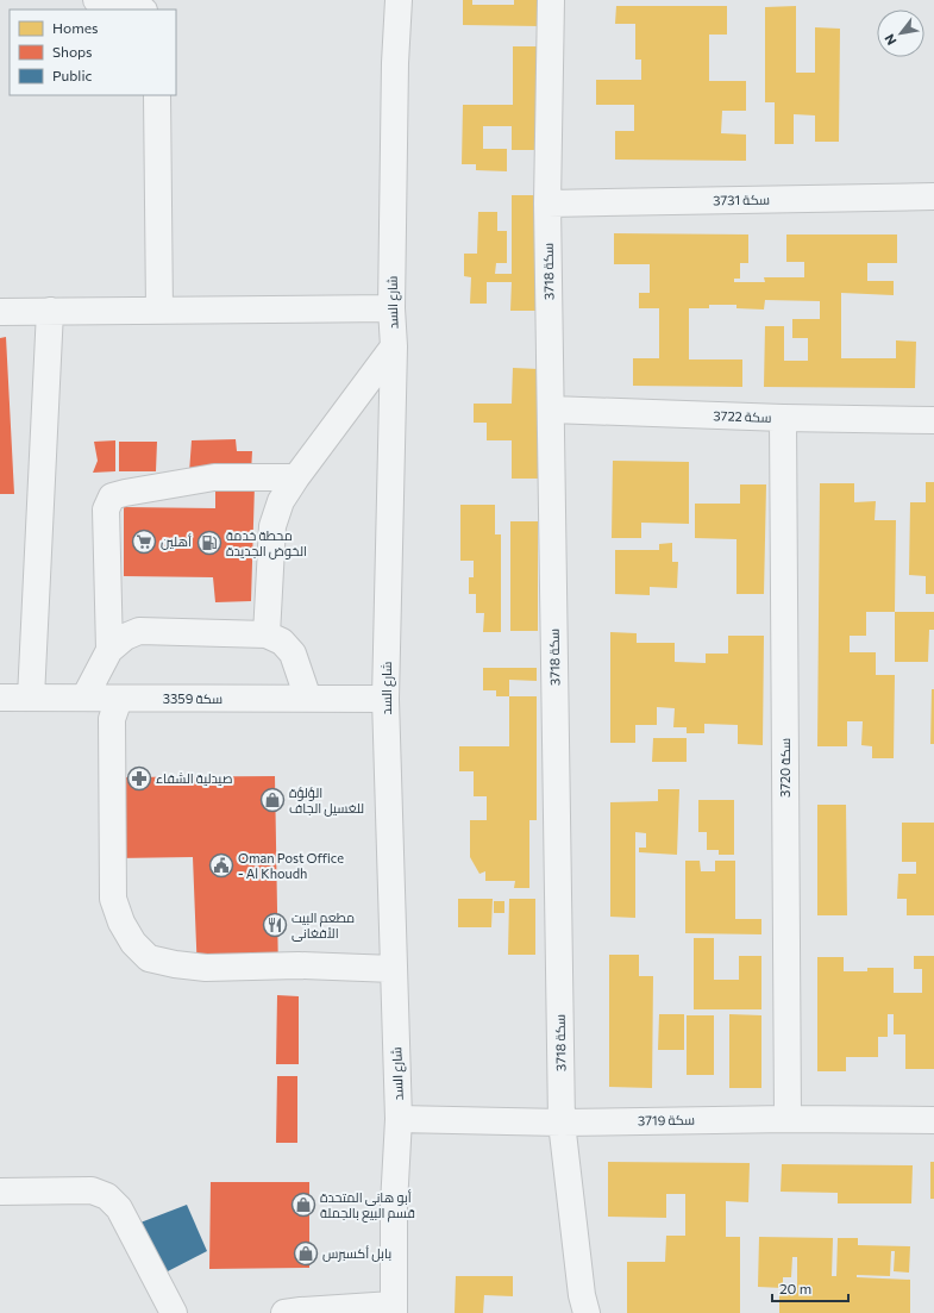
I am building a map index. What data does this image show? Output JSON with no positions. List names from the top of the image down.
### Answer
{
  "streets": {
    "street": [
      "سكة 3731",
      "سكة 3718",
      "شارع السد",
      "سكة 3722",
      "سكة 3359",
      "سكة 3720",
      "سكة 3719"
    ]
  },
  "crossings": [
    ["سكة 3731", "سكة 3718"],
    ["سكة 3718", "سكة 3722"],
    ["سكة 3718", "سكة 3719"],
    ["شارع السد", "سكة 3359"],
    ["شارع السد", "سكة 3719"],
    ["سكة 3722", "سكة 3720"],
    ["سكة 3720", "سكة 3719"]
  ],
  "places": {
    "supermarket": ["أهلين"],
    "fuel station": ["محطة خدمة الخوض الجديدة"],
    "pharmacy": ["صيدلية الشفاء"],
    "shop": ["الؤلؤة للغسيل الجاف", "أبو هانى المتحدة قسم البيع بالجملة", "بابل أكسبرس"],
    "public building": ["Oman Post Office - Al Khoudh"],
    "restaurant": ["مطعم البيت الأفغانى"]
  },
  "legend": ["Homes", "Shops", "Public"],
  "scale_bar": "20 m",
  "north": "bottom left"
}
